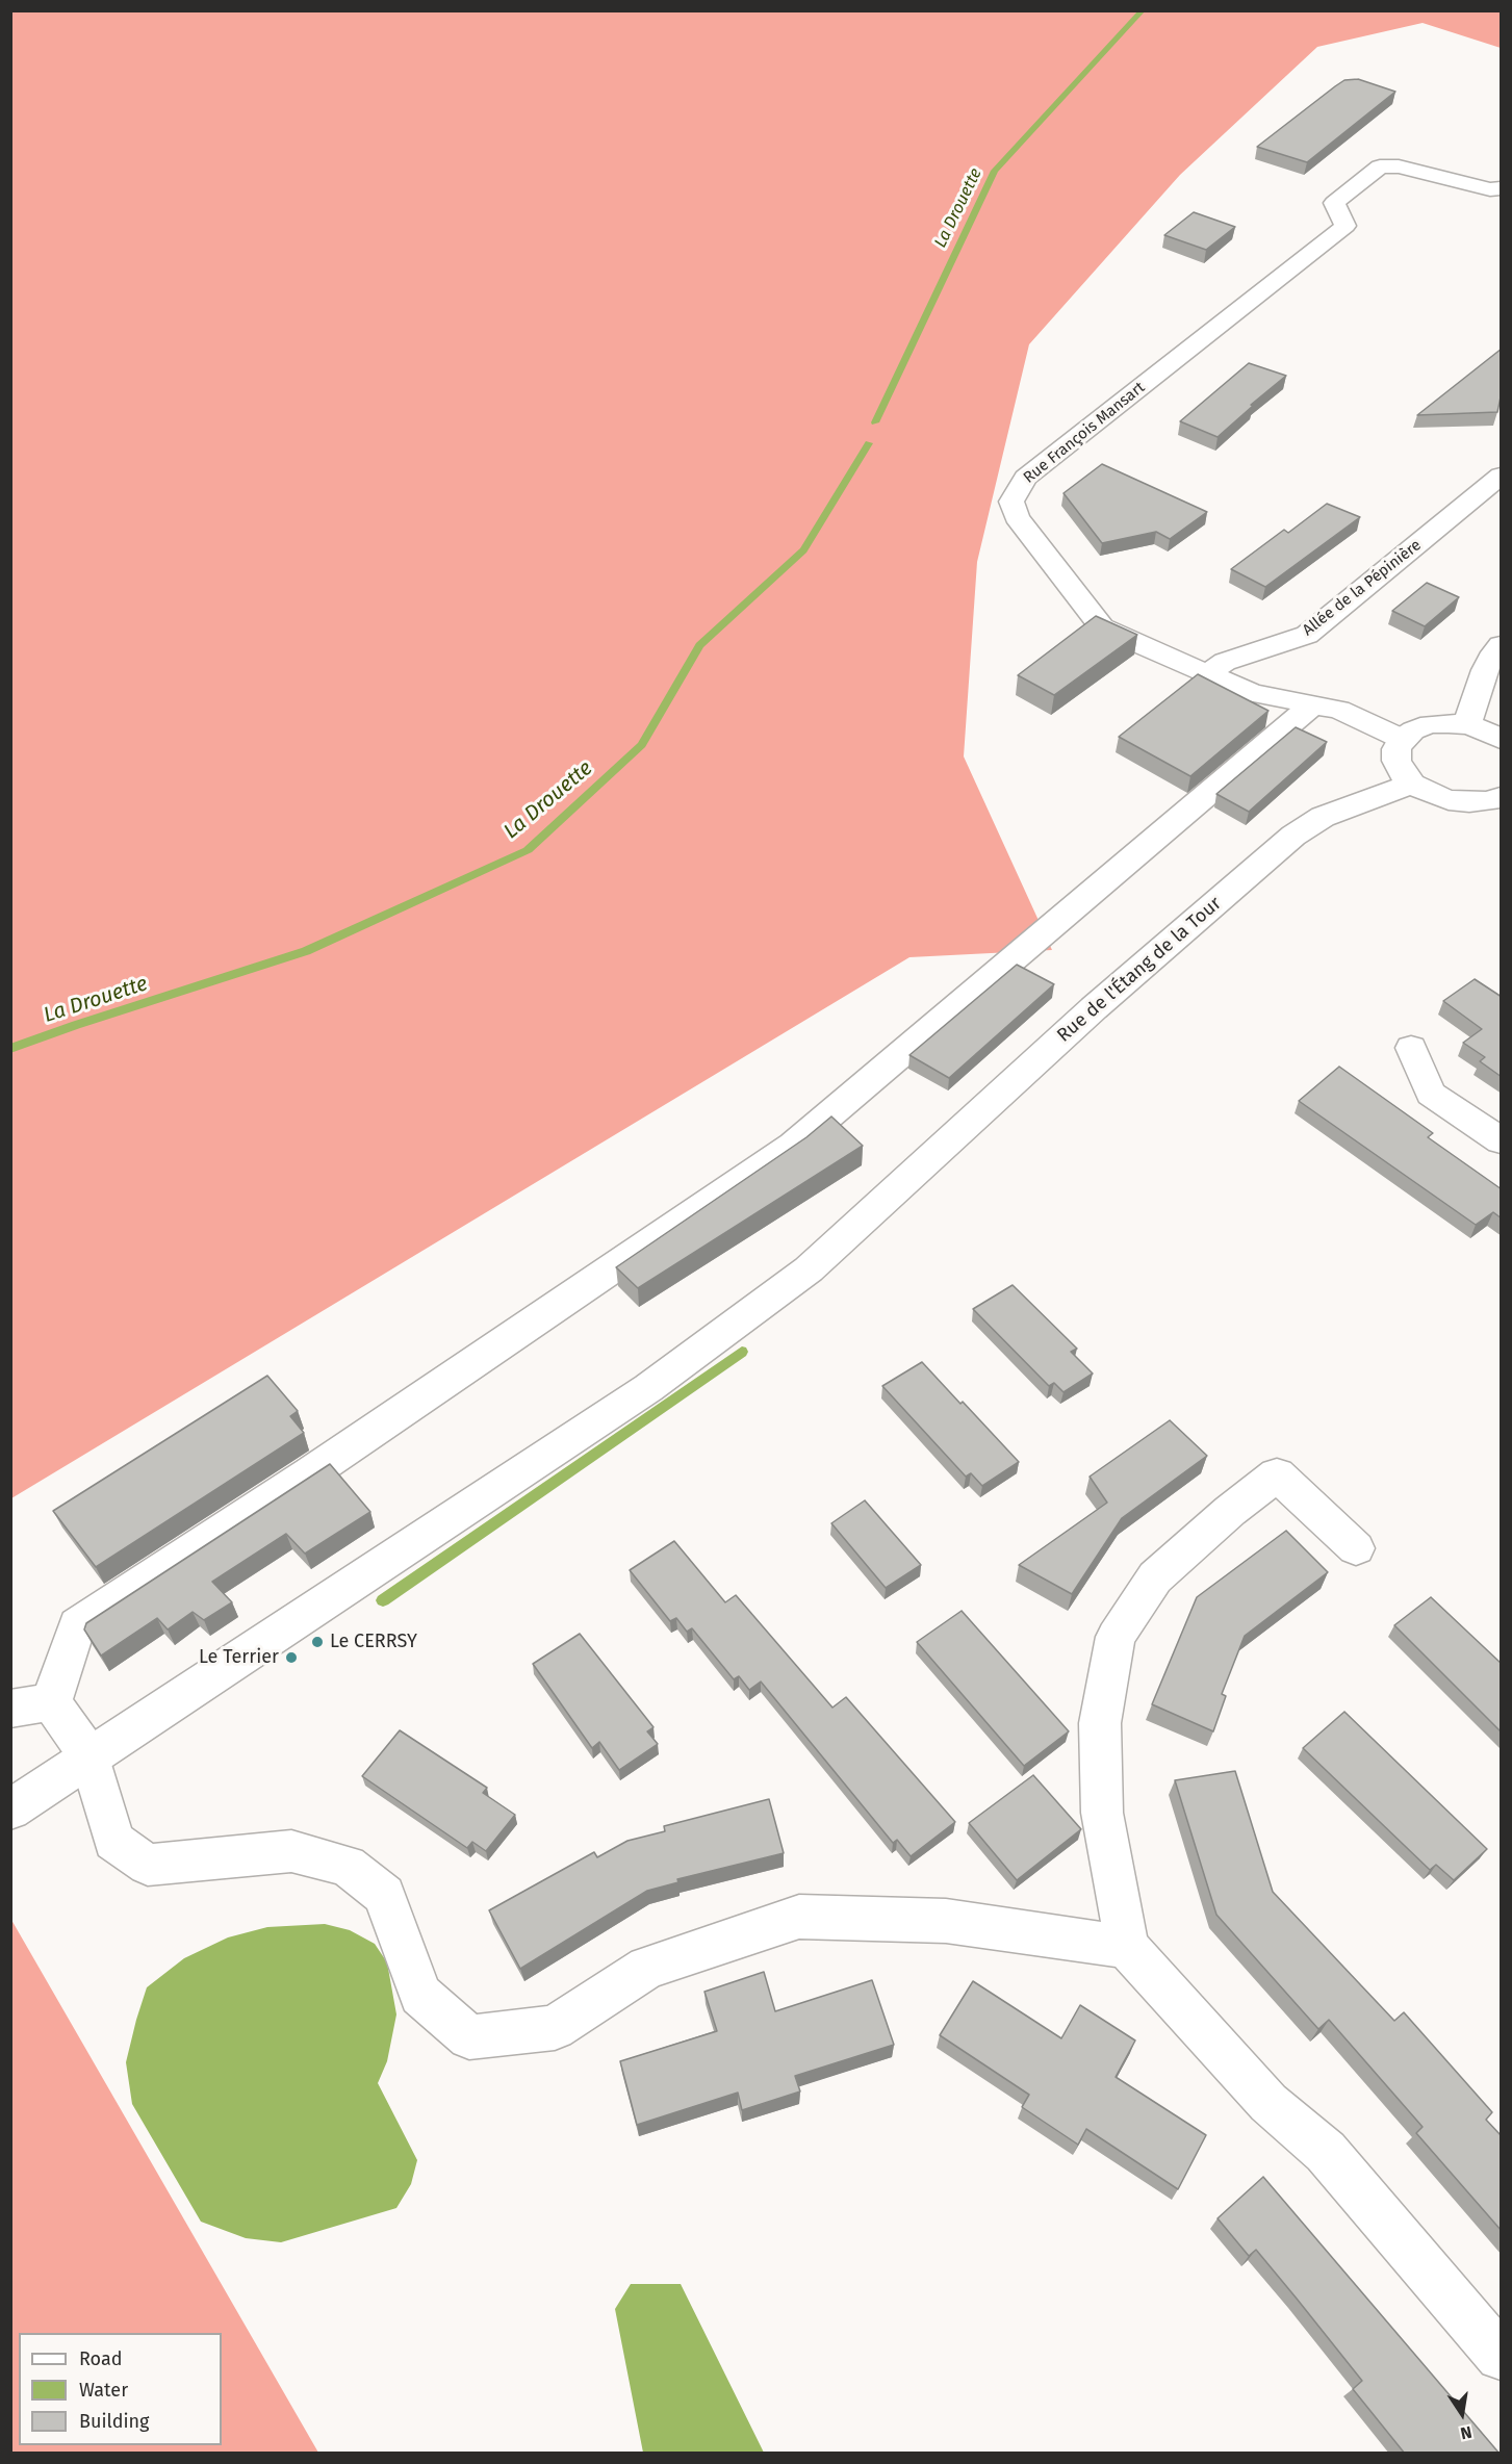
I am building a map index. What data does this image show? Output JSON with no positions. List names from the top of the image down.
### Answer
{
  "streets": {
    "street": ["Rue François Mansart", "Allée de la Pépinière", "Rue de l'Étang de la Tour"]
  },
  "crossings": [
    ["Rue François Mansart", "Allée de la Pépinière"]
  ],
  "water": ["La Drouette"],
  "places": ["Le CERRSY", "Le Terrier"],
  "legend": ["Road", "Water", "Building"],
  "north": "bottom"
}
